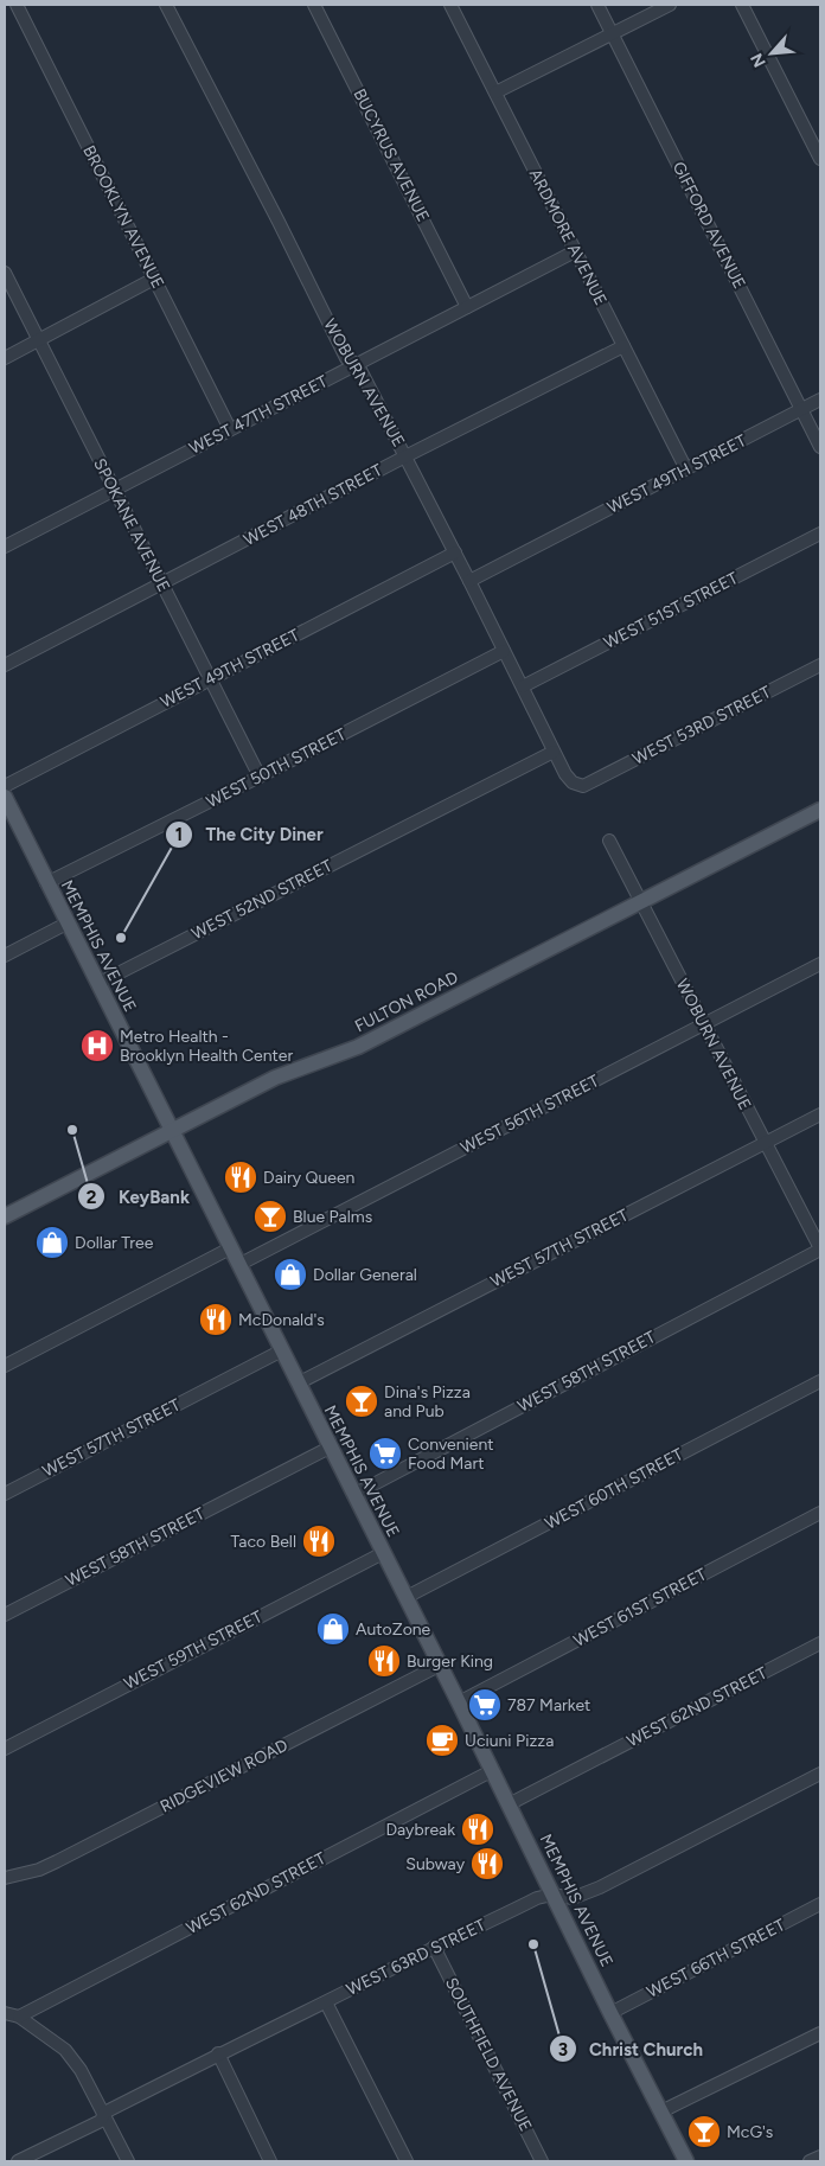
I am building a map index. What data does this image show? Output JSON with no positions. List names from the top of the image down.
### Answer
{
  "streets": {
    "main road": ["MEMPHIS AVENUE", "FULTON ROAD"],
    "street": [
      "BUCYRUS AVENUE",
      "BROOKLYN AVENUE",
      "GIFFORD AVENUE",
      "ARDMORE AVENUE",
      "WOBURN AVENUE",
      "WEST 47TH STREET",
      "WEST 49TH STREET",
      "WEST 48TH STREET",
      "SPOKANE AVENUE",
      "WEST 51ST STREET",
      "WEST 53RD STREET",
      "WEST 50TH STREET",
      "WEST 52ND STREET",
      "WEST 56TH STREET",
      "WEST 57TH STREET",
      "WEST 58TH STREET",
      "WEST 60TH STREET",
      "WEST 61ST STREET",
      "WEST 59TH STREET",
      "WEST 62ND STREET",
      "RIDGEVIEW ROAD",
      "WEST 63RD STREET",
      "WEST 66TH STREET",
      "SOUTHFIELD AVENUE"
    ]
  },
  "crossings": [
    ["BUCYRUS AVENUE", "WEST 47TH STREET"],
    ["BROOKLYN AVENUE", "WEST 47TH STREET"],
    ["GIFFORD AVENUE", "WEST 49TH STREET"],
    ["ARDMORE AVENUE", "WEST 47TH STREET"],
    ["ARDMORE AVENUE", "WEST 49TH STREET"],
    ["ARDMORE AVENUE", "WEST 48TH STREET"],
    ["WOBURN AVENUE", "WEST 47TH STREET"],
    ["WOBURN AVENUE", "WEST 49TH STREET"],
    ["WOBURN AVENUE", "WEST 48TH STREET"],
    ["WOBURN AVENUE", "WEST 51ST STREET"],
    ["WOBURN AVENUE", "WEST 53RD STREET"],
    ["WOBURN AVENUE", "WEST 50TH STREET"],
    ["WOBURN AVENUE", "WEST 52ND STREET"],
    ["WOBURN AVENUE", "FULTON ROAD"],
    ["WOBURN AVENUE", "WEST 56TH STREET"],
    ["WOBURN AVENUE", "WEST 57TH STREET"],
    ["WOBURN AVENUE", "WEST 58TH STREET"],
    ["WEST 47TH STREET", "SPOKANE AVENUE"],
    ["WEST 49TH STREET", "SPOKANE AVENUE"],
    ["WEST 48TH STREET", "SPOKANE AVENUE"],
    ["SPOKANE AVENUE", "WEST 50TH STREET"],
    ["WEST 50TH STREET", "MEMPHIS AVENUE"],
    ["WEST 52ND STREET", "MEMPHIS AVENUE"],
    ["MEMPHIS AVENUE", "FULTON ROAD"],
    ["MEMPHIS AVENUE", "WEST 56TH STREET"],
    ["MEMPHIS AVENUE", "WEST 57TH STREET"],
    ["MEMPHIS AVENUE", "WEST 58TH STREET"],
    ["MEMPHIS AVENUE", "WEST 60TH STREET"],
    ["MEMPHIS AVENUE", "WEST 61ST STREET"],
    ["MEMPHIS AVENUE", "WEST 59TH STREET"],
    ["MEMPHIS AVENUE", "WEST 62ND STREET"],
    ["MEMPHIS AVENUE", "RIDGEVIEW ROAD"],
    ["MEMPHIS AVENUE", "WEST 63RD STREET"],
    ["MEMPHIS AVENUE", "WEST 66TH STREET"],
    ["WEST 63RD STREET", "SOUTHFIELD AVENUE"]
  ],
  "places": {
    "other": ["The City Diner", "KeyBank", "Christ Church"],
    "hospital": ["Metro Health - Brooklyn Health Center"],
    "restaurant": [
      "Dairy Queen",
      "McDonald's",
      "Taco Bell",
      "Burger King",
      "Daybreak",
      "Subway"
    ],
    "bar": ["Blue Palms", "Dina's Pizza and Pub", "McG's"],
    "shop": ["Dollar Tree", "Dollar General", "AutoZone"],
    "supermarket": ["Convenient Food Mart", "787 Market"],
    "cafe": ["Uciuni Pizza"]
  },
  "north": "bottom left"
}
